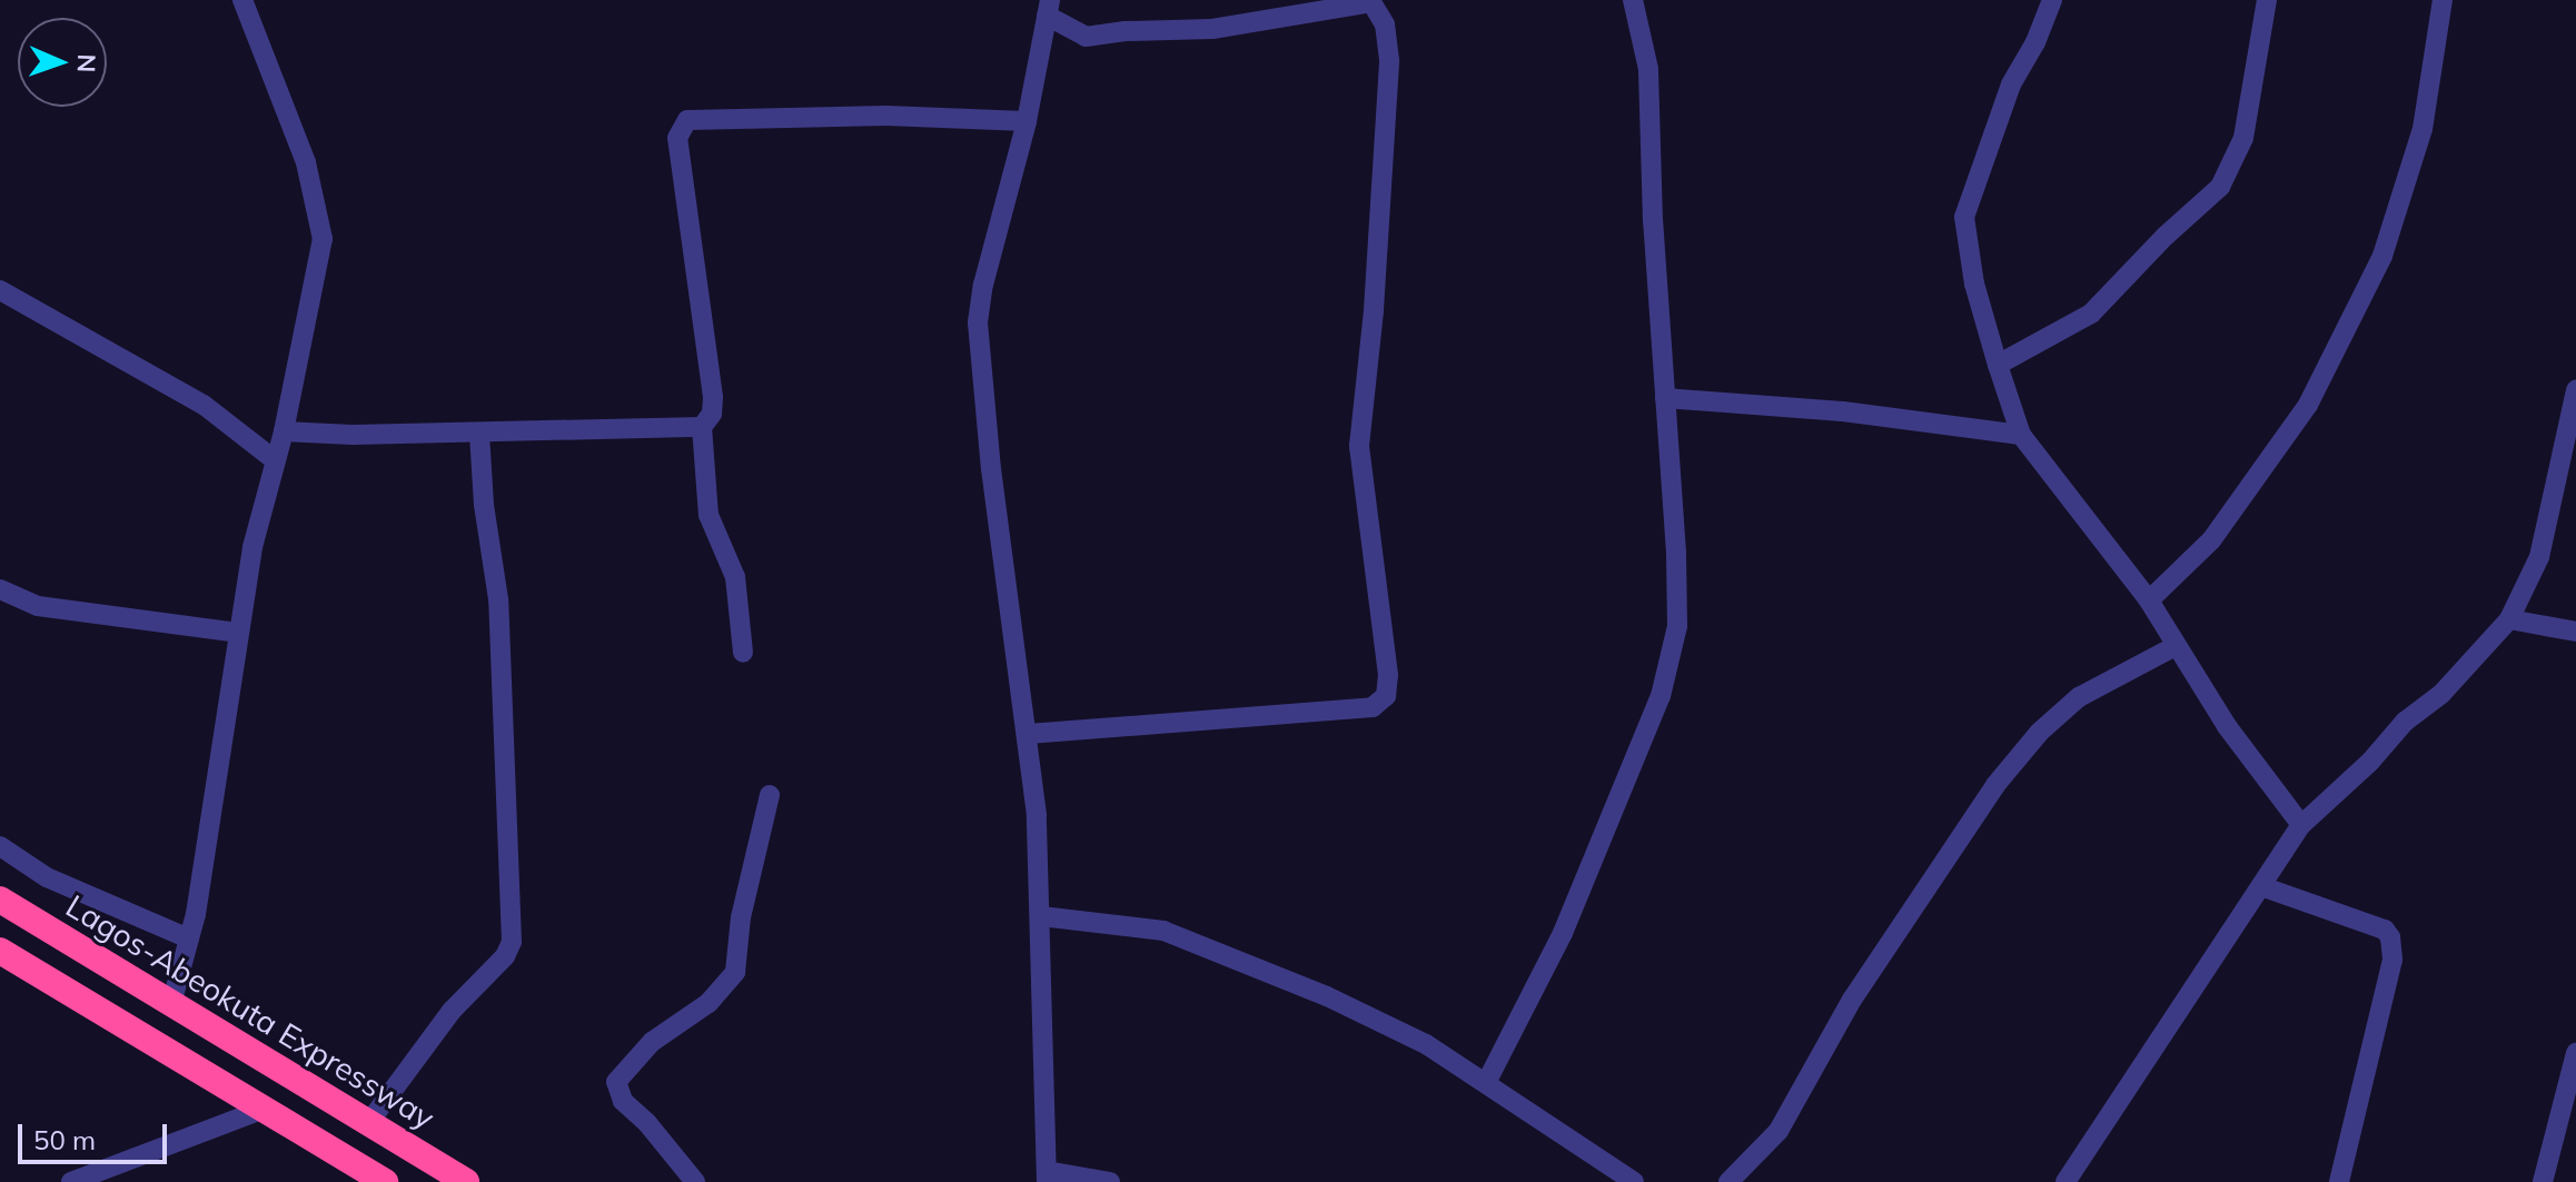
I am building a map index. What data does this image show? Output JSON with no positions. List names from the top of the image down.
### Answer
{
  "streets": {
    "highway": ["Lagos-Abeokuta Expressway"]
  },
  "scale_bar": "50 m",
  "north": "right"
}
